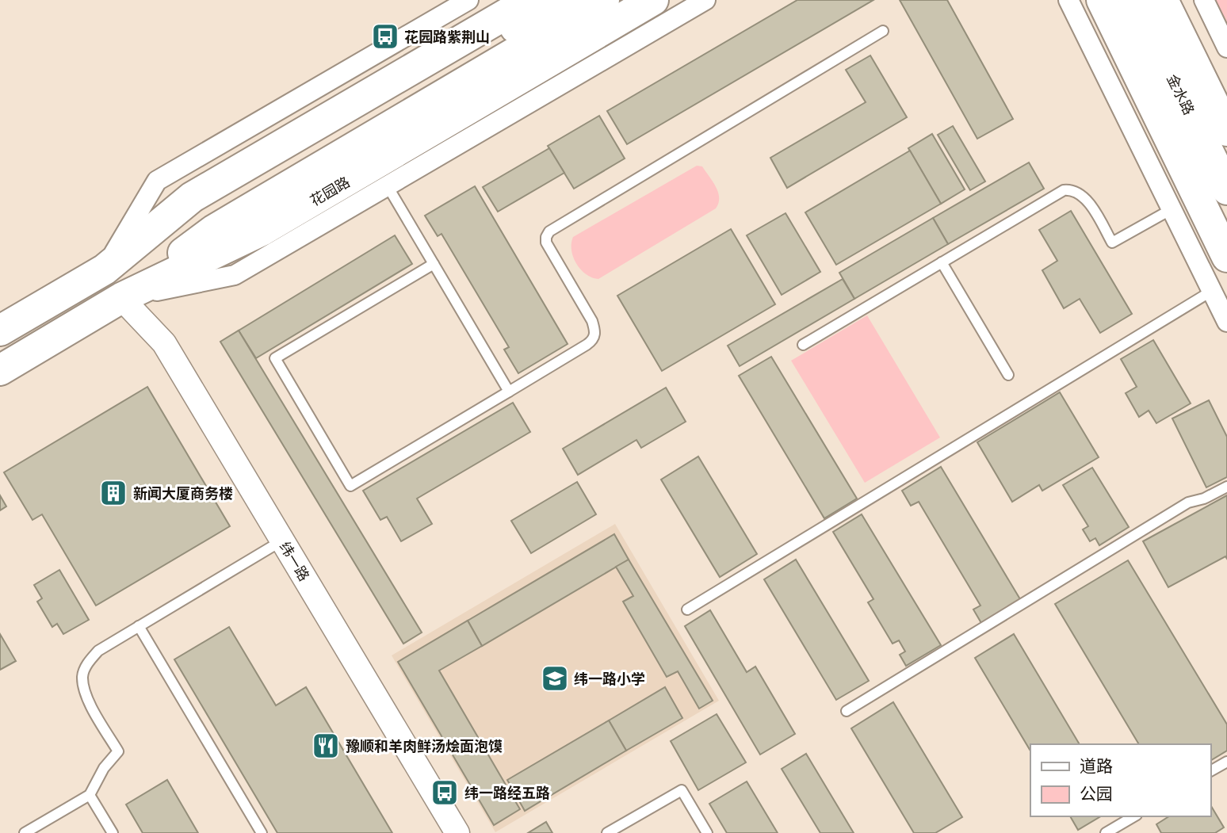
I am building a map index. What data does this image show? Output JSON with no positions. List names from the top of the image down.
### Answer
{
  "streets": {
    "main road": ["金水路", "花园路"],
    "street": ["纬一路"]
  },
  "crossings": [
    ["花园路", "纬一路"]
  ],
  "places": {
    "bus stop": ["花园路紫荆山", "纬一路经五路"],
    "building": ["新闻大厦商务楼"],
    "school or university": ["纬一路小学"],
    "restaurant": ["豫顺和羊肉鲜汤烩面泡馍"]
  },
  "legend": ["道路", "公园"]
}
